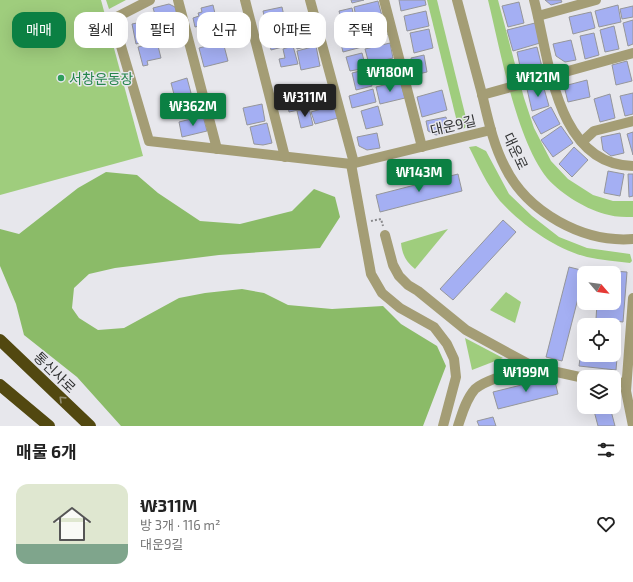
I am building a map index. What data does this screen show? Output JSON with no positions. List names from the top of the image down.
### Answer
{
  "streets": {
    "highway": ["통신사로"],
    "street": ["대운9길", "대운로"]
  },
  "crossings": [
    ["대운9길", "대운로"]
  ],
  "places": ["서창운동장"],
  "north": "bottom right",
  "page": {
    "chip": [
      "매매",
      "월세",
      "필터",
      "신규",
      "아파트",
      "주택"
    ],
    "price": [
      "₩180M",
      "₩121M",
      "₩311M",
      "₩362M",
      "₩143M",
      "₩199M"
    ],
    "heading": "매물 6개",
    "list": [
      {
        "name": "₩311M",
        "note": "방 3개 · 116 m² · 대운9길"
      }
    ]
  }
}
